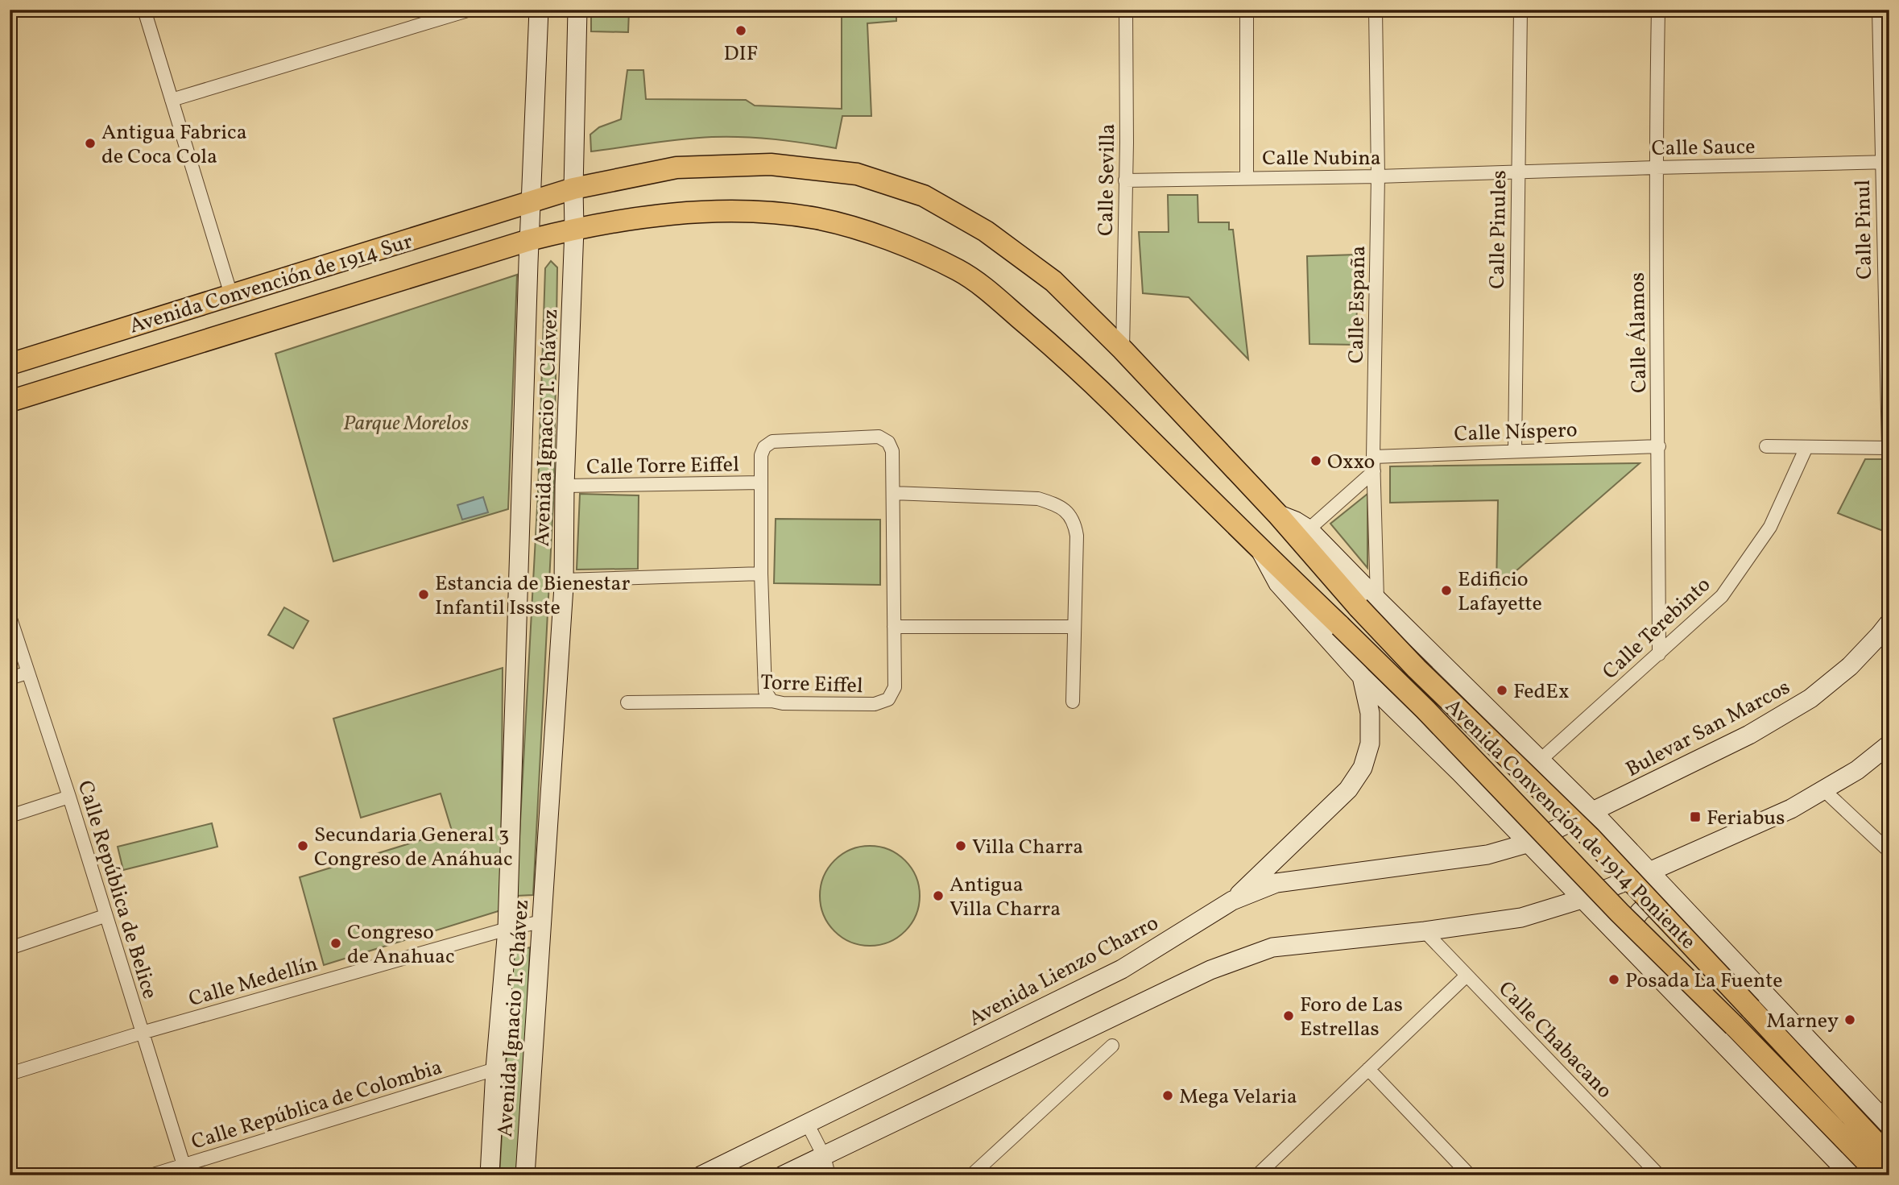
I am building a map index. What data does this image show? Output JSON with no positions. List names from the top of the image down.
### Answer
{
  "streets": {
    "main road": ["Avenida Convención de 1914 Sur", "Avenida Convención de 1914 Poniente"],
    "street": [
      "Calle Sauce",
      "Calle Nubina",
      "Calle Sevilla",
      "Calle Pinules",
      "Calle Pinul",
      "Calle España",
      "Calle Álamos",
      "Avenida Ignacio T. Chávez",
      "Calle Níspero",
      "Calle Torre Eiffel",
      "Calle Terebinto",
      "Torre Eiffel",
      "Bulevar San Marcos",
      "Calle República de Belice",
      "Avenida Lienzo Charro",
      "Calle Medellín",
      "Calle Chabacano",
      "Calle República de Colombia"
    ]
  },
  "crossings": [
    ["Calle Sauce", "Calle Nubina"],
    ["Calle Sauce", "Calle Pinules"],
    ["Calle Sauce", "Calle Pinul"],
    ["Calle Sauce", "Calle Álamos"],
    ["Calle Nubina", "Calle Sevilla"],
    ["Calle Nubina", "Calle Pinules"],
    ["Calle Nubina", "Calle España"],
    ["Calle Sevilla", "Avenida Convención de 1914 Poniente"],
    ["Calle Pinules", "Calle Níspero"],
    ["Avenida Convención de 1914 Sur", "Avenida Ignacio T. Chávez"],
    ["Avenida Convención de 1914 Sur", "Avenida Convención de 1914 Poniente"],
    ["Calle España", "Calle Níspero"],
    ["Calle España", "Avenida Convención de 1914 Poniente"],
    ["Calle Álamos", "Calle Níspero"],
    ["Calle Álamos", "Calle Terebinto"],
    ["Avenida Ignacio T. Chávez", "Calle Torre Eiffel"],
    ["Avenida Ignacio T. Chávez", "Avenida Convención de 1914 Poniente"],
    ["Avenida Ignacio T. Chávez", "Calle Medellín"],
    ["Avenida Ignacio T. Chávez", "Calle República de Colombia"],
    ["Calle Torre Eiffel", "Torre Eiffel"],
    ["Calle Terebinto", "Avenida Convención de 1914 Poniente"],
    ["Bulevar San Marcos", "Avenida Convención de 1914 Poniente"],
    ["Bulevar San Marcos", "Avenida Lienzo Charro"],
    ["Avenida Convención de 1914 Poniente", "Avenida Lienzo Charro"],
    ["Calle República de Belice", "Calle Medellín"],
    ["Calle República de Belice", "Calle República de Colombia"]
  ],
  "parks": ["Parque Morelos"],
  "places": {
    "other": [
      "DIF",
      "Antigua Fabrica de Coca Cola",
      "Oxxo",
      "Edificio Lafayette",
      "Estancia de Bienestar Infantil Issste",
      "FedEx",
      "Secundaria General 3 Congreso de Anáhuac",
      "Villa Charra",
      "Antigua Villa Charra",
      "Congreso de Anahuac",
      "Posada La Fuente",
      "Foro de Las Estrellas",
      "Marney",
      "Mega Velaria"
    ],
    "transit": ["Feriabus"]
  }
}
